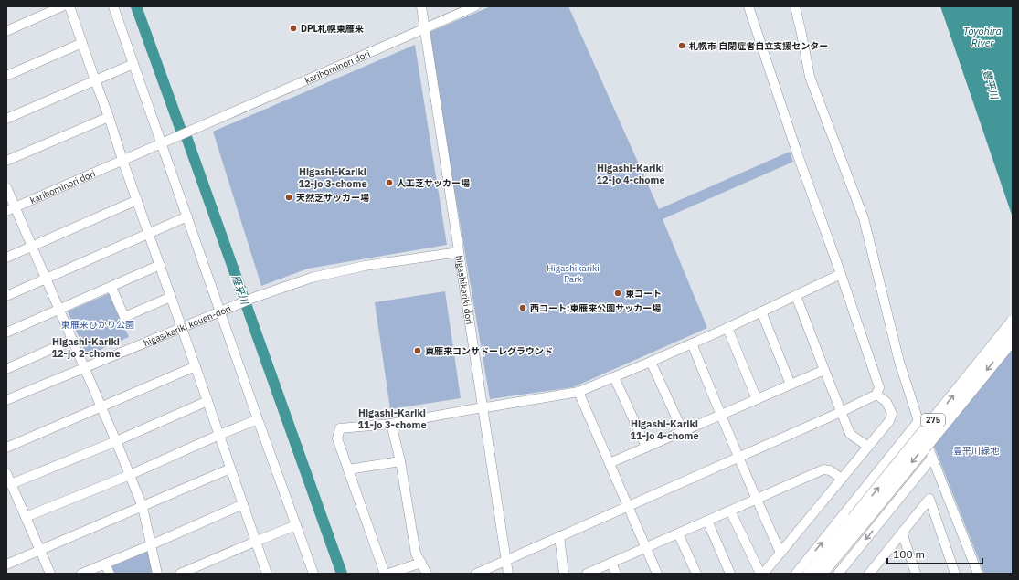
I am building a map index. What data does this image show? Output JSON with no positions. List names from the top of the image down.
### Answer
{
  "streets": {
    "highway": ["275"],
    "street": ["karihominori dori", "higashikariki dori", "higasikariki kouen-dori"]
  },
  "crossings": [
    ["karihominori dori", "higashikariki dori"],
    ["higashikariki dori", "higasikariki kouen-dori"]
  ],
  "districts": [
    "Higashi-Kariki 12-jo 4-chome",
    "Higashi-Kariki 12-jo 3-chome",
    "Higashi-Kariki 12-jo 2-chome",
    "Higashi-Kariki 11-jo 3-chome",
    "Higashi-Kariki 11-jo 4-chome"
  ],
  "water": ["Toyohira River", "豊平川", "雁来川"],
  "parks": ["Higashikariki Park", "東雁来ひかり公園", "豊平川緑地"],
  "places": [
    "DPL札幌東雁来",
    "札幌市 自閉症者自立支援センター",
    "人工芝サッカー場",
    "天然芝サッカー場",
    "東コート",
    "西コート;東雁来公園サッカー場",
    "東雁来コンサドーレグラウンド"
  ],
  "scale_bar": "100 m"
}
